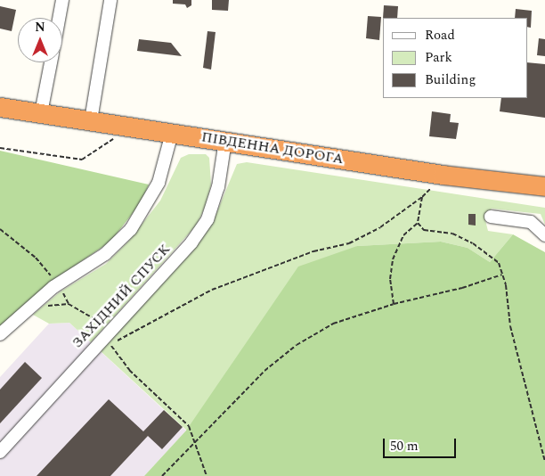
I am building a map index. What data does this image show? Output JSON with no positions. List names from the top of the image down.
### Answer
{
  "streets": {
    "highway": ["ПІВДЕННА ДОРОГА"],
    "street": ["ЗАХІДНИЙ СПУСК"]
  },
  "crossings": [
    ["ПІВДЕННА ДОРОГА", "ЗАХІДНИЙ СПУСК"]
  ],
  "legend": ["Road", "Park", "Building"],
  "scale_bar": "50 m",
  "north": "top"
}
